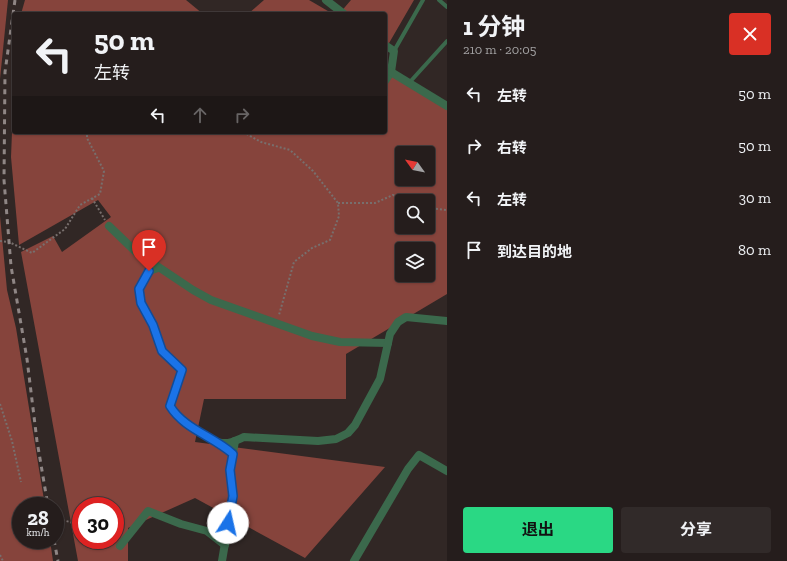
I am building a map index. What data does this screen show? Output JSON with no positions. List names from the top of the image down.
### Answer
{
  "north": "top left",
  "page": {
    "heading": ["1 分钟", "210 m · 20:05"],
    "turn": ["50 m", "左转"],
    "list": [
      {
        "name": "左转",
        "value": "50 m"
      },
      {
        "name": "右转",
        "value": "50 m"
      },
      {
        "name": "左转",
        "value": "30 m"
      },
      {
        "name": "到达目的地",
        "value": "80 m"
      }
    ],
    "speed": "28 km/h",
    "limit": "30",
    "buttons": ["退出", "分享"]
  }
}
